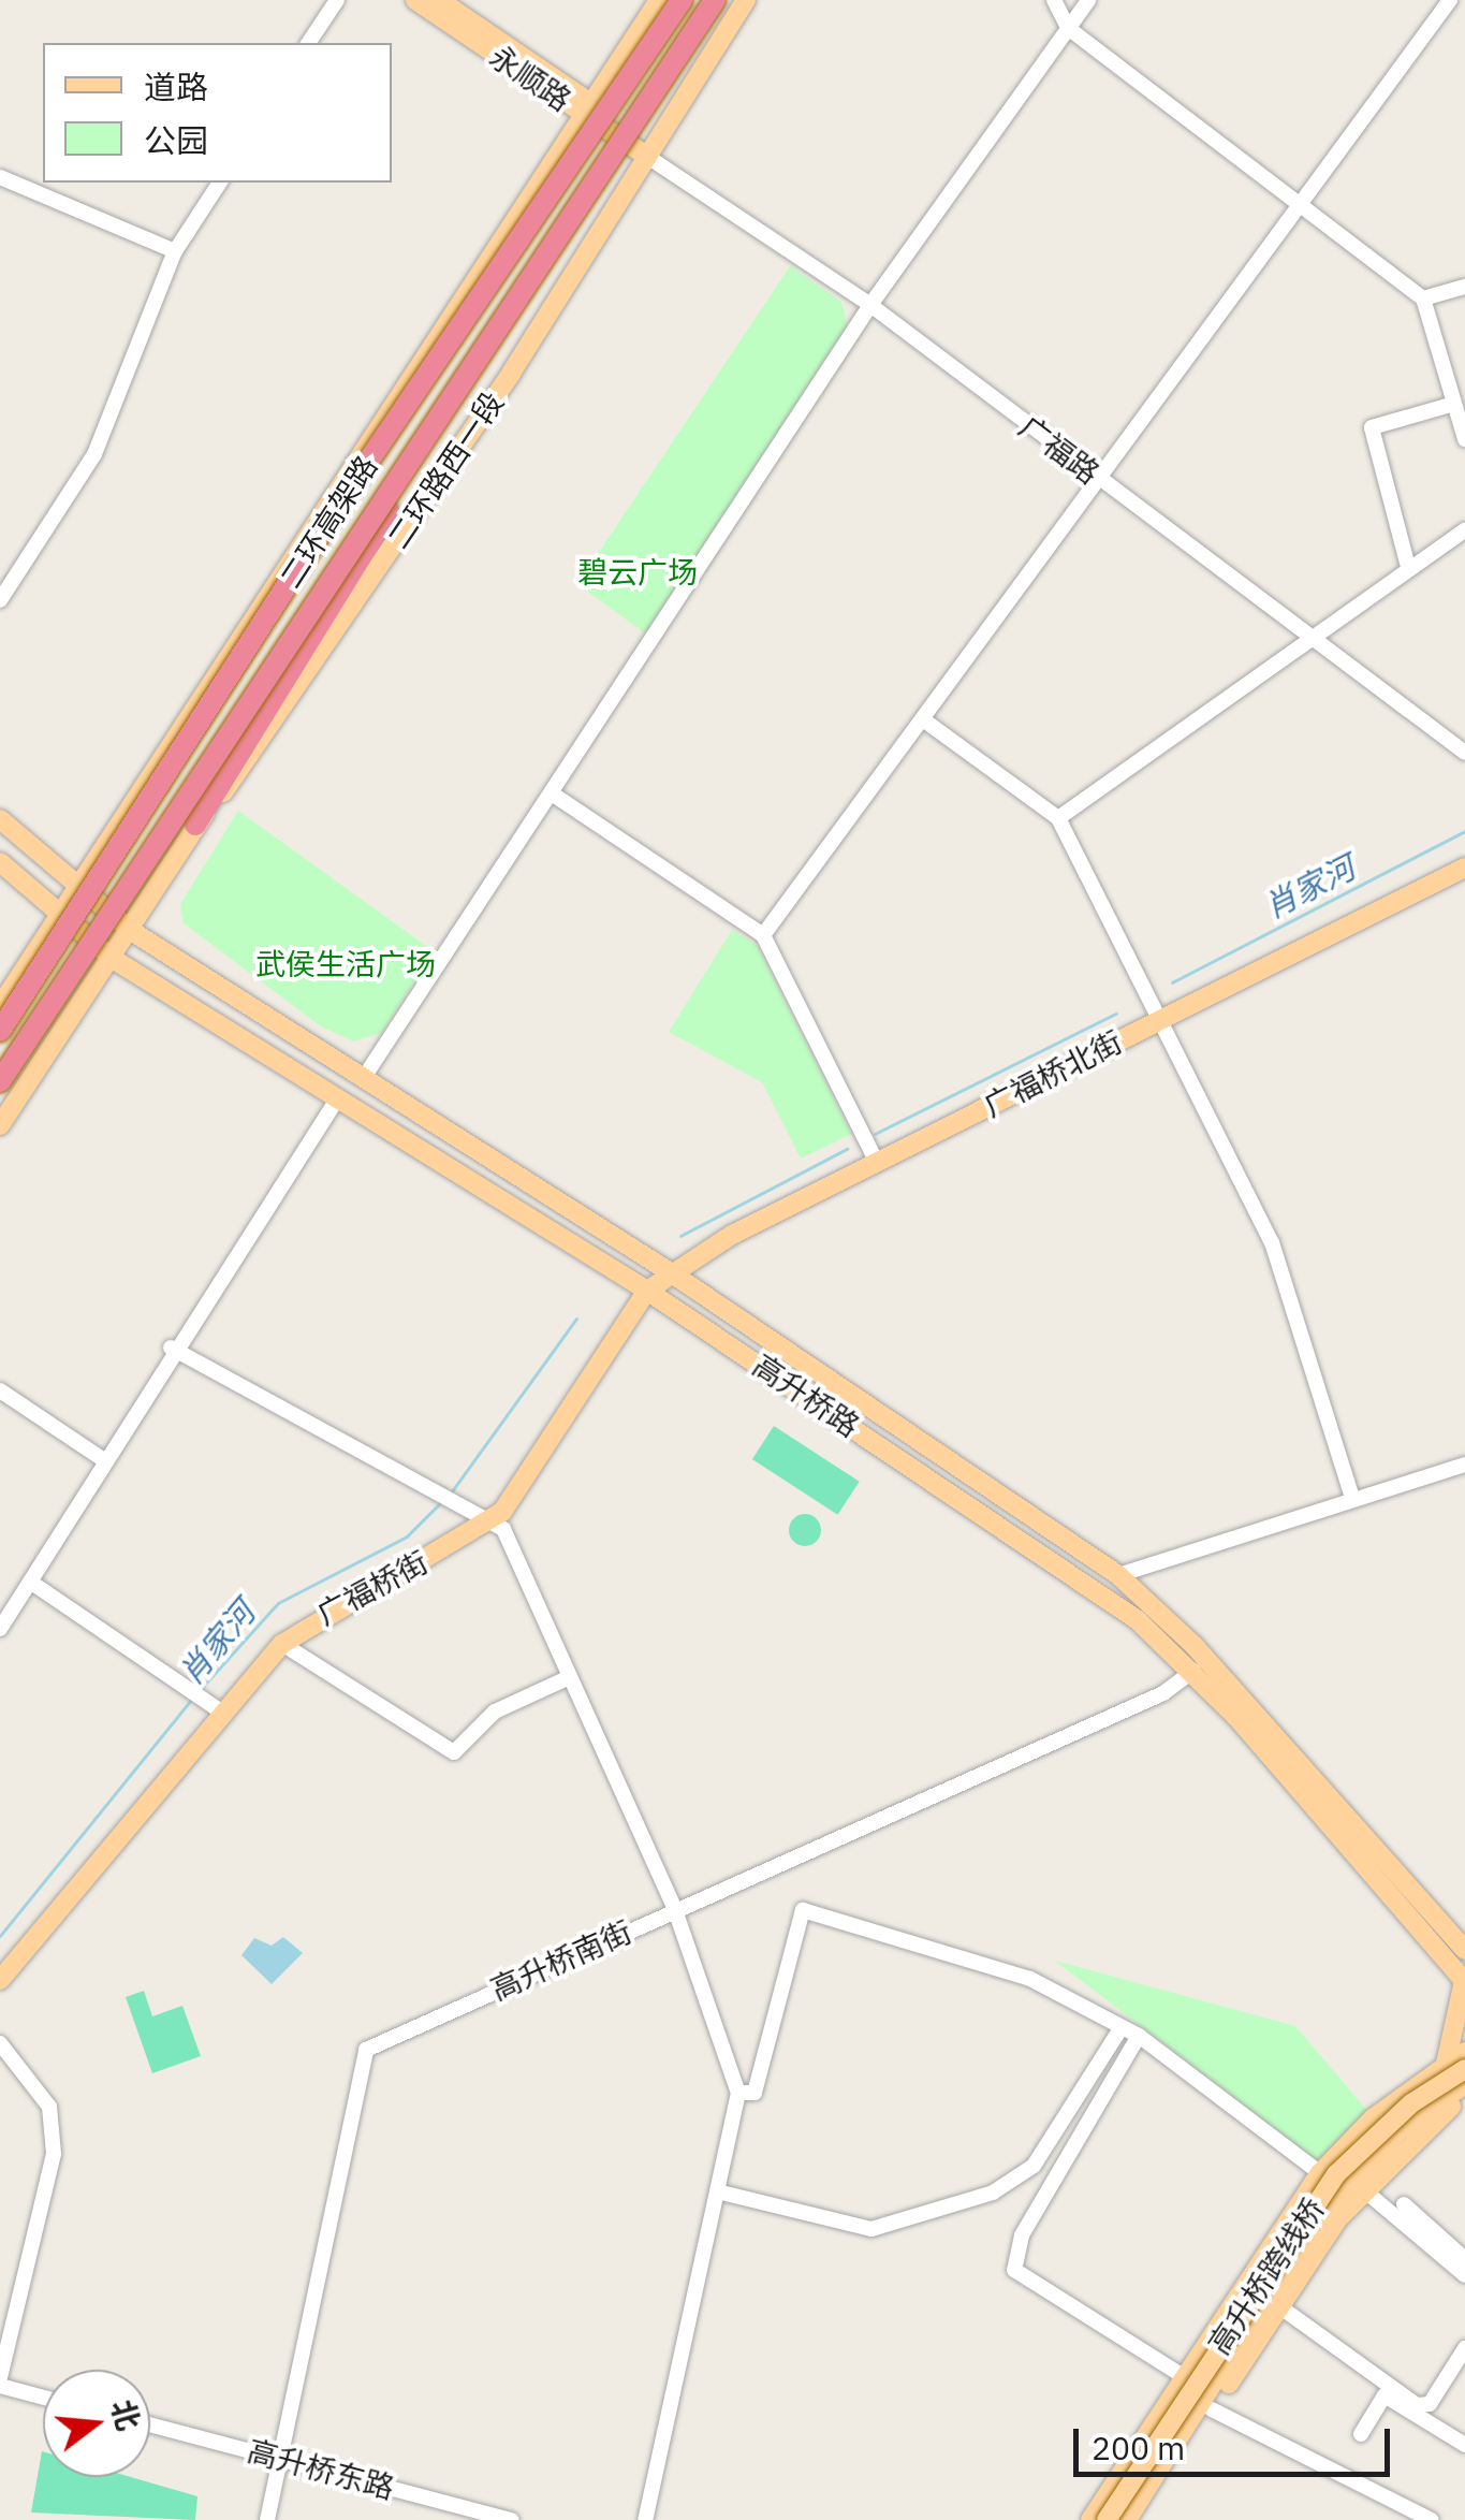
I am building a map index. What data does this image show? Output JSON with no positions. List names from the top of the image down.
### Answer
{
  "streets": {
    "highway": ["二环高架路"],
    "main road": [
      "永顺路",
      "二环路西一段",
      "广福桥北街",
      "高升桥路",
      "广福桥街",
      "高升桥跨线桥"
    ],
    "street": ["广福路", "高升桥南街", "高升桥东路"]
  },
  "crossings": [
    ["永顺路", "广福路"],
    ["永顺路", "二环路西一段"],
    ["广福路", "二环路西一段"],
    ["二环路西一段", "高升桥路"],
    ["广福桥北街", "高升桥路"],
    ["广福桥北街", "广福桥街"],
    ["高升桥路", "广福桥街"],
    ["高升桥路", "高升桥南街"],
    ["高升桥南街", "高升桥东路"]
  ],
  "water": ["肖家河"],
  "parks": ["碧云广场", "武侯生活广场"],
  "legend": ["道路", "公园"],
  "scale_bar": "200 m",
  "north": "right"
}
